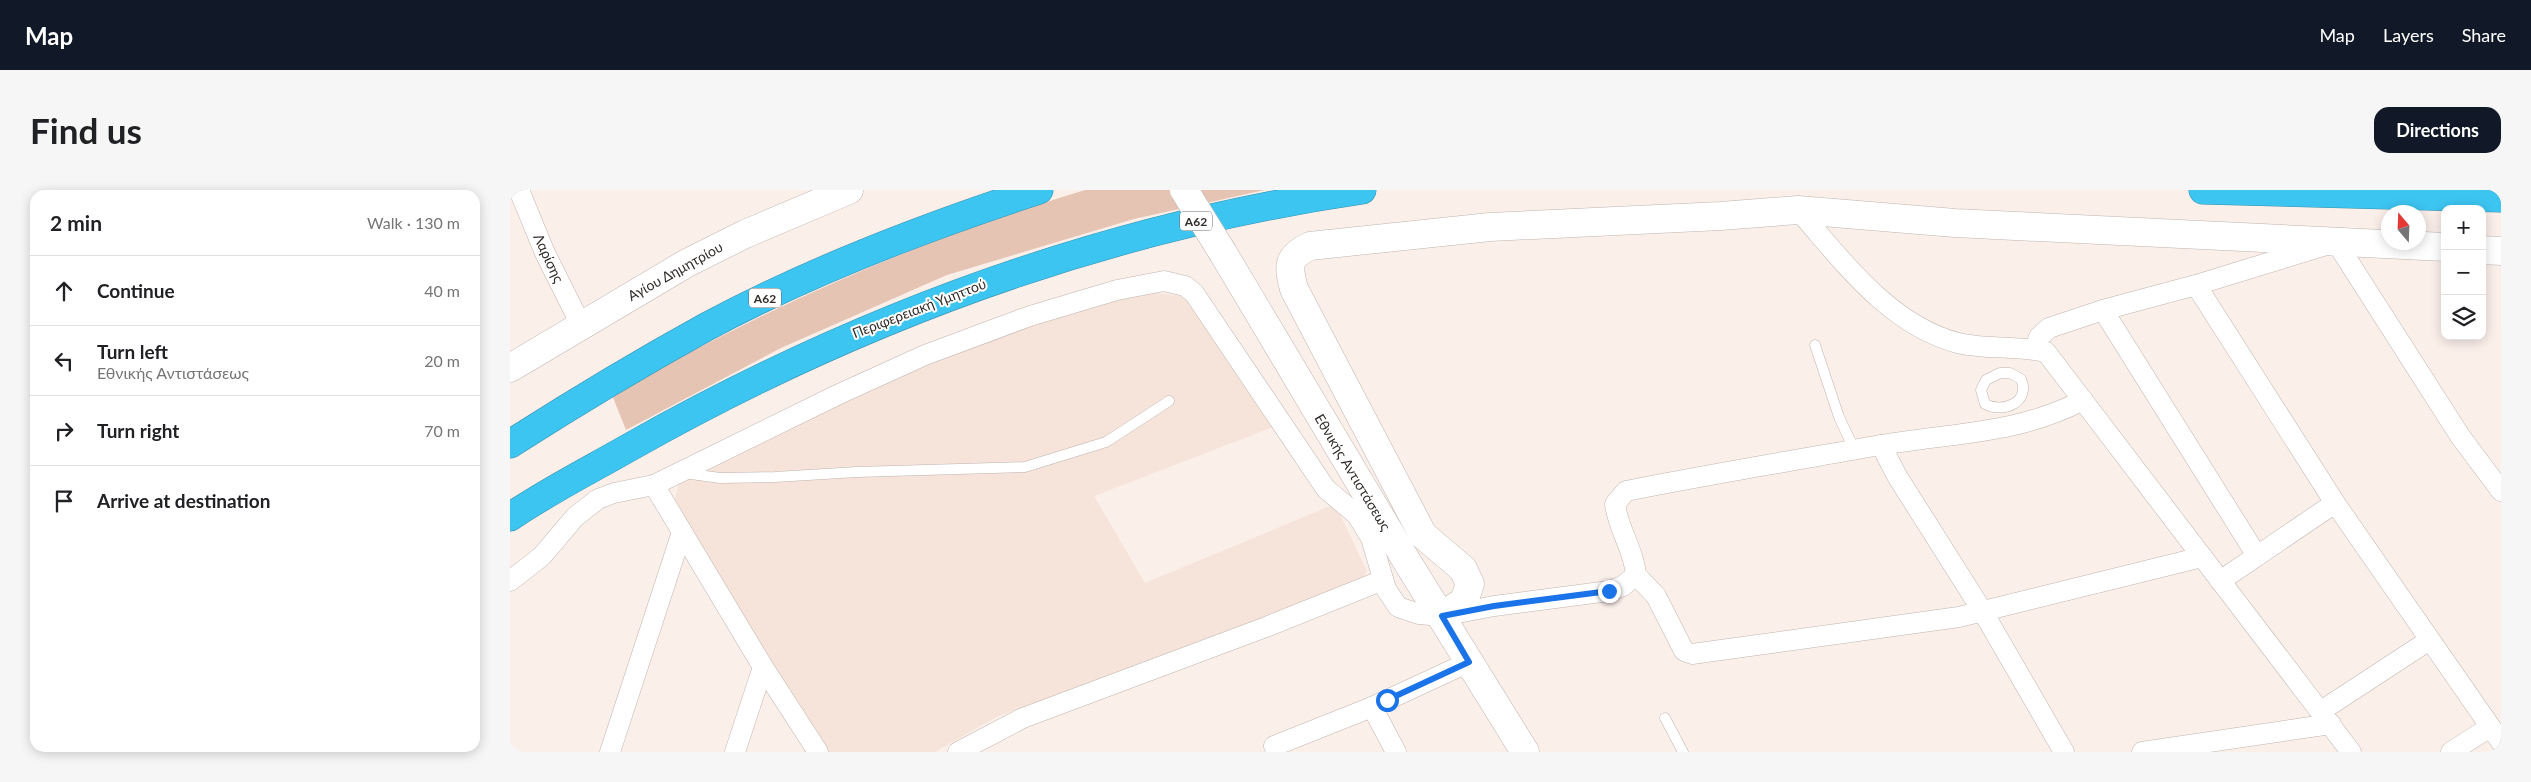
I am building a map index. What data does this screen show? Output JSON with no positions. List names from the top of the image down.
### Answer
{
  "streets": {
    "highway": ["Α62", "Περιφερειακή Υμηττού"],
    "street": ["Λαρίσης", "Αγίου Δημητρίου", "Εθνικής Αντιστάσεως"]
  },
  "crossings": [
    ["Λαρίσης", "Αγίου Δημητρίου"]
  ],
  "north": "top",
  "page": {
    "header": "Map",
    "nav": ["Map", "Layers", "Share"],
    "buttons": "Directions",
    "title": "Find us",
    "heading": ["2 min", "Walk · 130 m"],
    "map_buttons": ["+", "−"],
    "list": [
      ["Continue", "40 m"],
      ["Turn left", "Εθνικής Αντιστάσεως", "20 m"],
      ["Turn right", "70 m"],
      "Arrive at destination"
    ]
  }
}
